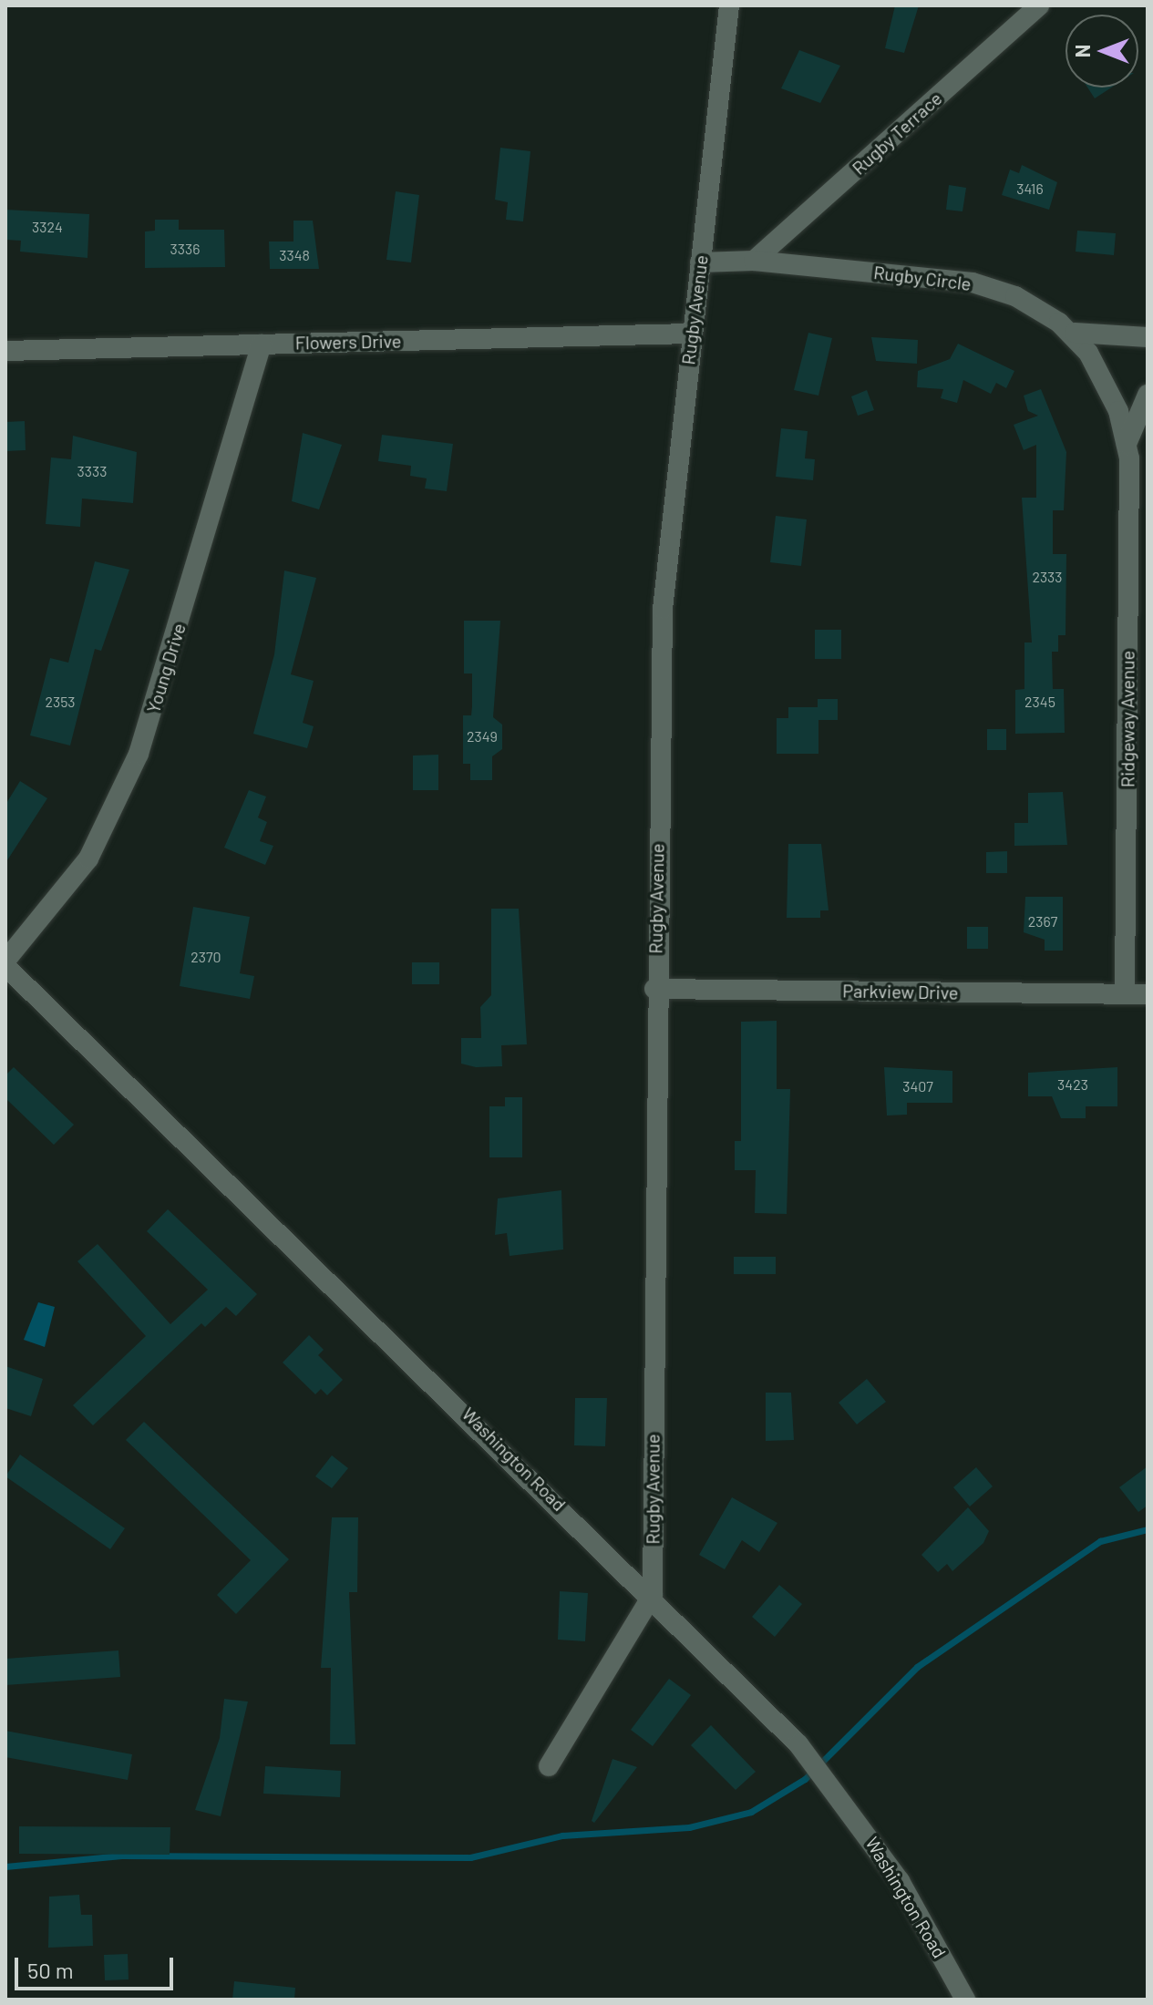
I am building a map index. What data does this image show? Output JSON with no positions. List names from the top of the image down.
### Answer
{
  "streets": {
    "street": [
      "Rugby Terrace",
      "Rugby Circle",
      "Rugby Avenue",
      "Flowers Drive",
      "Young Drive",
      "Ridgeway Avenue",
      "Parkview Drive",
      "Washington Road"
    ]
  },
  "crossings": [
    ["Rugby Terrace", "Rugby Circle"],
    ["Rugby Circle", "Rugby Avenue"],
    ["Rugby Circle", "Ridgeway Avenue"],
    ["Rugby Avenue", "Flowers Drive"],
    ["Rugby Avenue", "Parkview Drive"],
    ["Rugby Avenue", "Washington Road"],
    ["Flowers Drive", "Young Drive"],
    ["Young Drive", "Washington Road"],
    ["Ridgeway Avenue", "Parkview Drive"]
  ],
  "house_numbers": [
    "3416",
    "3324",
    "3336",
    "3348",
    "3333",
    "2333",
    "2353",
    "2345",
    "2349",
    "2367",
    "2370",
    "3423",
    "3407"
  ],
  "scale_bar": "50 m",
  "north": "left"
}
